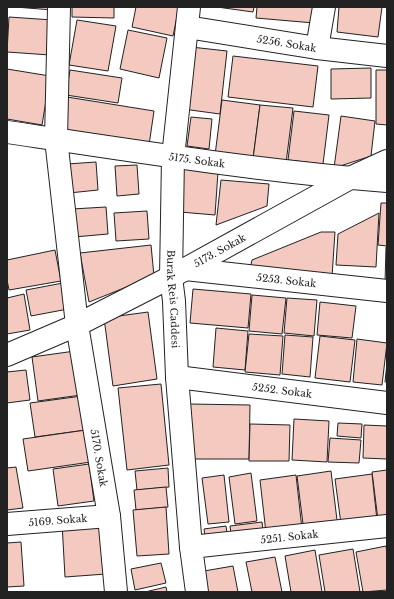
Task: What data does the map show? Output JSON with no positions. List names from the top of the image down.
{
  "streets": {
    "street": [
      "5256. Sokak",
      "5175. Sokak",
      "5173. Sokak",
      "5253. Sokak",
      "Burak Reis Caddesi",
      "5252. Sokak",
      "5170. Sokak",
      "5169. Sokak",
      "5251. Sokak"
    ]
  },
  "crossings": [
    ["5256. Sokak", "Burak Reis Caddesi"],
    ["5175. Sokak", "5173. Sokak"],
    ["5175. Sokak", "Burak Reis Caddesi"],
    ["5175. Sokak", "5170. Sokak"],
    ["5173. Sokak", "5253. Sokak"],
    ["5173. Sokak", "Burak Reis Caddesi"],
    ["5173. Sokak", "5170. Sokak"],
    ["5253. Sokak", "Burak Reis Caddesi"],
    ["Burak Reis Caddesi", "5252. Sokak"],
    ["Burak Reis Caddesi", "5251. Sokak"],
    ["5170. Sokak", "5169. Sokak"]
  ]
}
